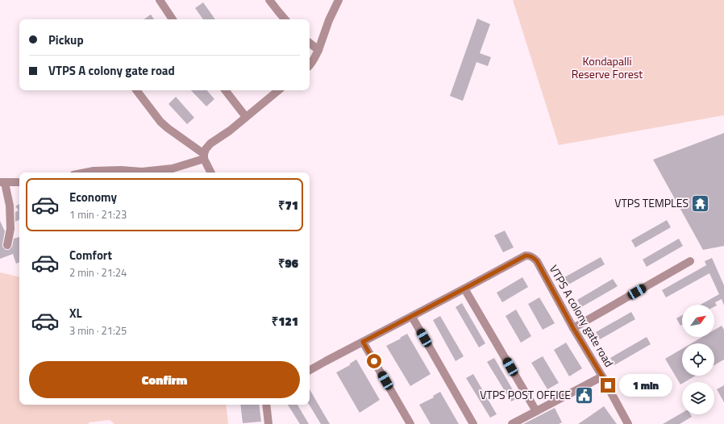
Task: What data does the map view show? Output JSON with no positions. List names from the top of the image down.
{
  "streets": {
    "street": ["VTPS A colony gate road"]
  },
  "parks": ["Kondapalli Reserve Forest"],
  "places": {
    "temple": ["VTPS TEMPLES"],
    "public building": ["VTPS POST OFFICE"]
  },
  "north": "top right",
  "page": {
    "banner": ["Pickup", "VTPS A colony gate road"],
    "list": [
      {
        "name": "Economy",
        "note": "1 min · 21:23",
        "value": "₹71"
      },
      {
        "name": "Comfort",
        "note": "2 min · 21:24",
        "value": "₹96"
      },
      {
        "name": "XL",
        "note": "3 min · 21:25",
        "value": "₹121"
      }
    ],
    "buttons": "Confirm",
    "bubble": "1 min"
  }
}
